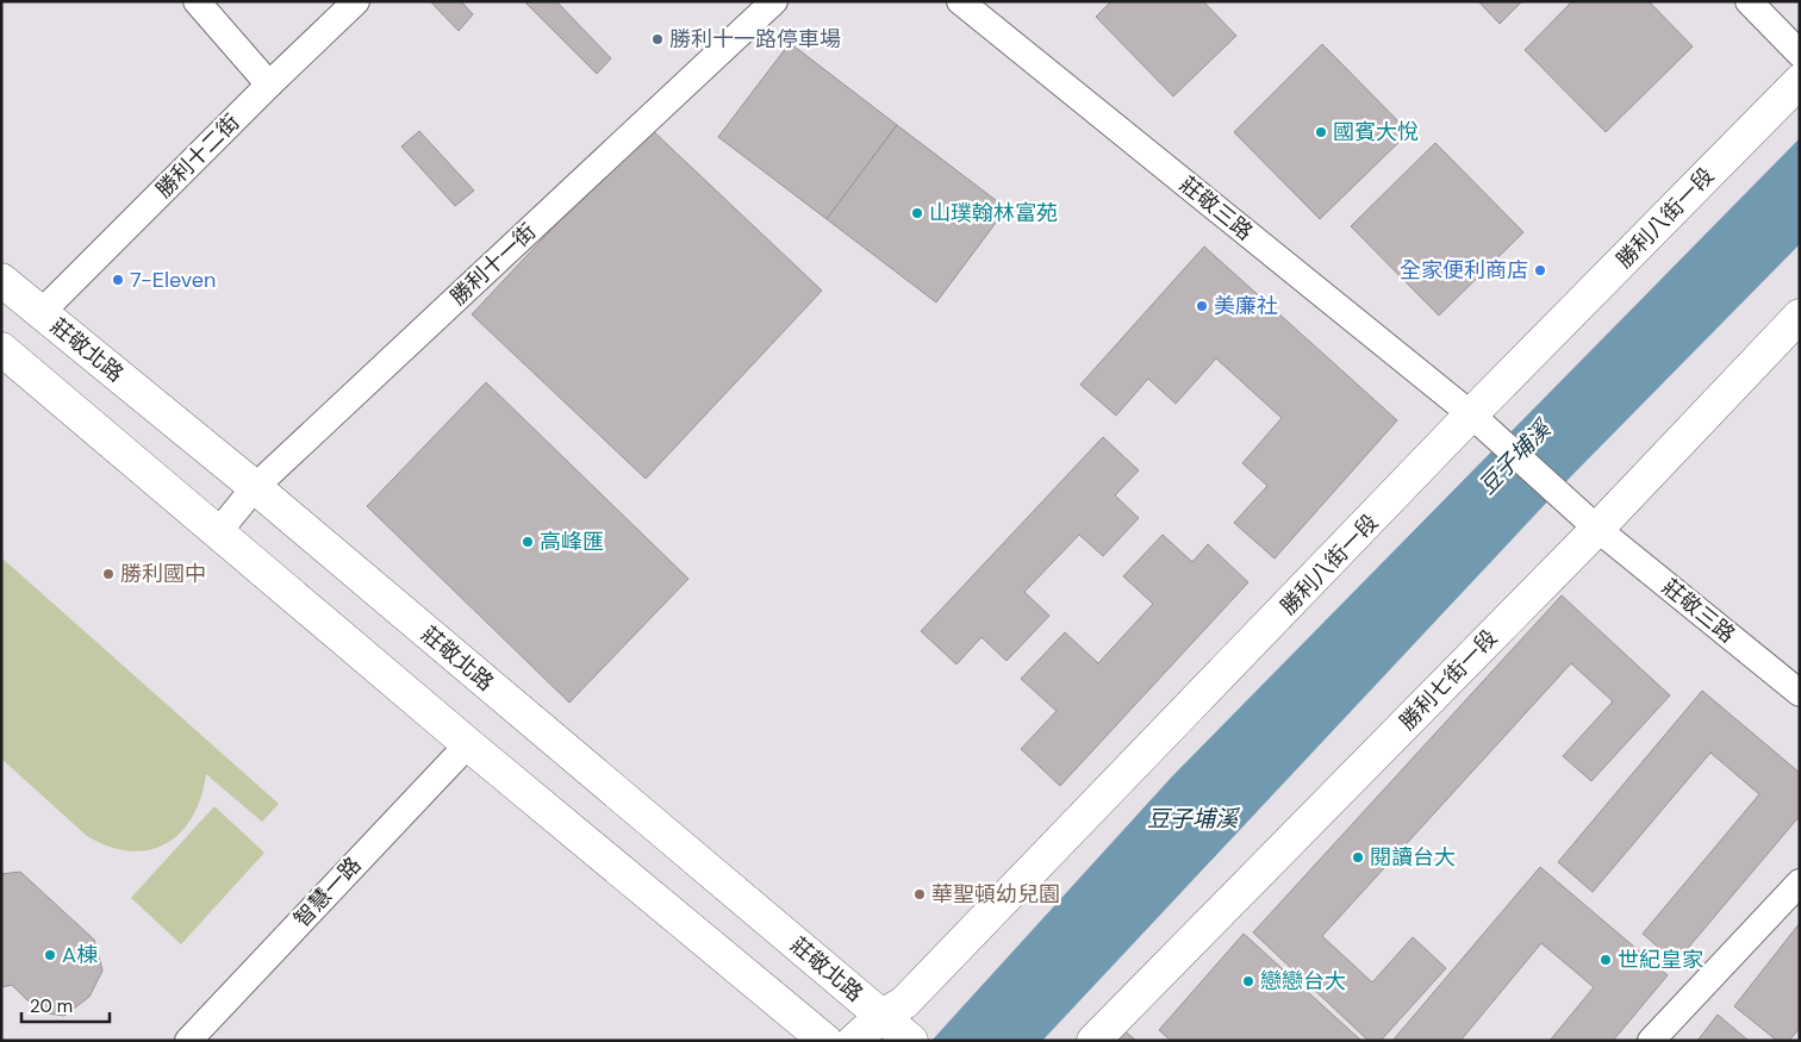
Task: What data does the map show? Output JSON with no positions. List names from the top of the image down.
{
  "streets": {
    "street": [
      "勝利十二街",
      "莊敬三路",
      "勝利八街一段",
      "勝利十一街",
      "莊敬北路",
      "勝利七街一段",
      "智慧一路"
    ]
  },
  "crossings": [
    ["勝利十二街", "莊敬北路"],
    ["莊敬三路", "勝利八街一段"],
    ["莊敬三路", "勝利七街一段"],
    ["勝利八街一段", "莊敬北路"],
    ["勝利十一街", "莊敬北路"]
  ],
  "water": ["豆子埔溪"],
  "places": [
    "勝利十一路停車場",
    "國賓大悅",
    "山璞翰林富苑",
    "全家便利商店",
    "7-Eleven",
    "美廉社",
    "高峰匯",
    "勝利國中",
    "閱讀台大",
    "華聖頓幼兒園",
    "A棟",
    "世紀皇家",
    "戀戀台大"
  ],
  "scale_bar": "20 m"
}
